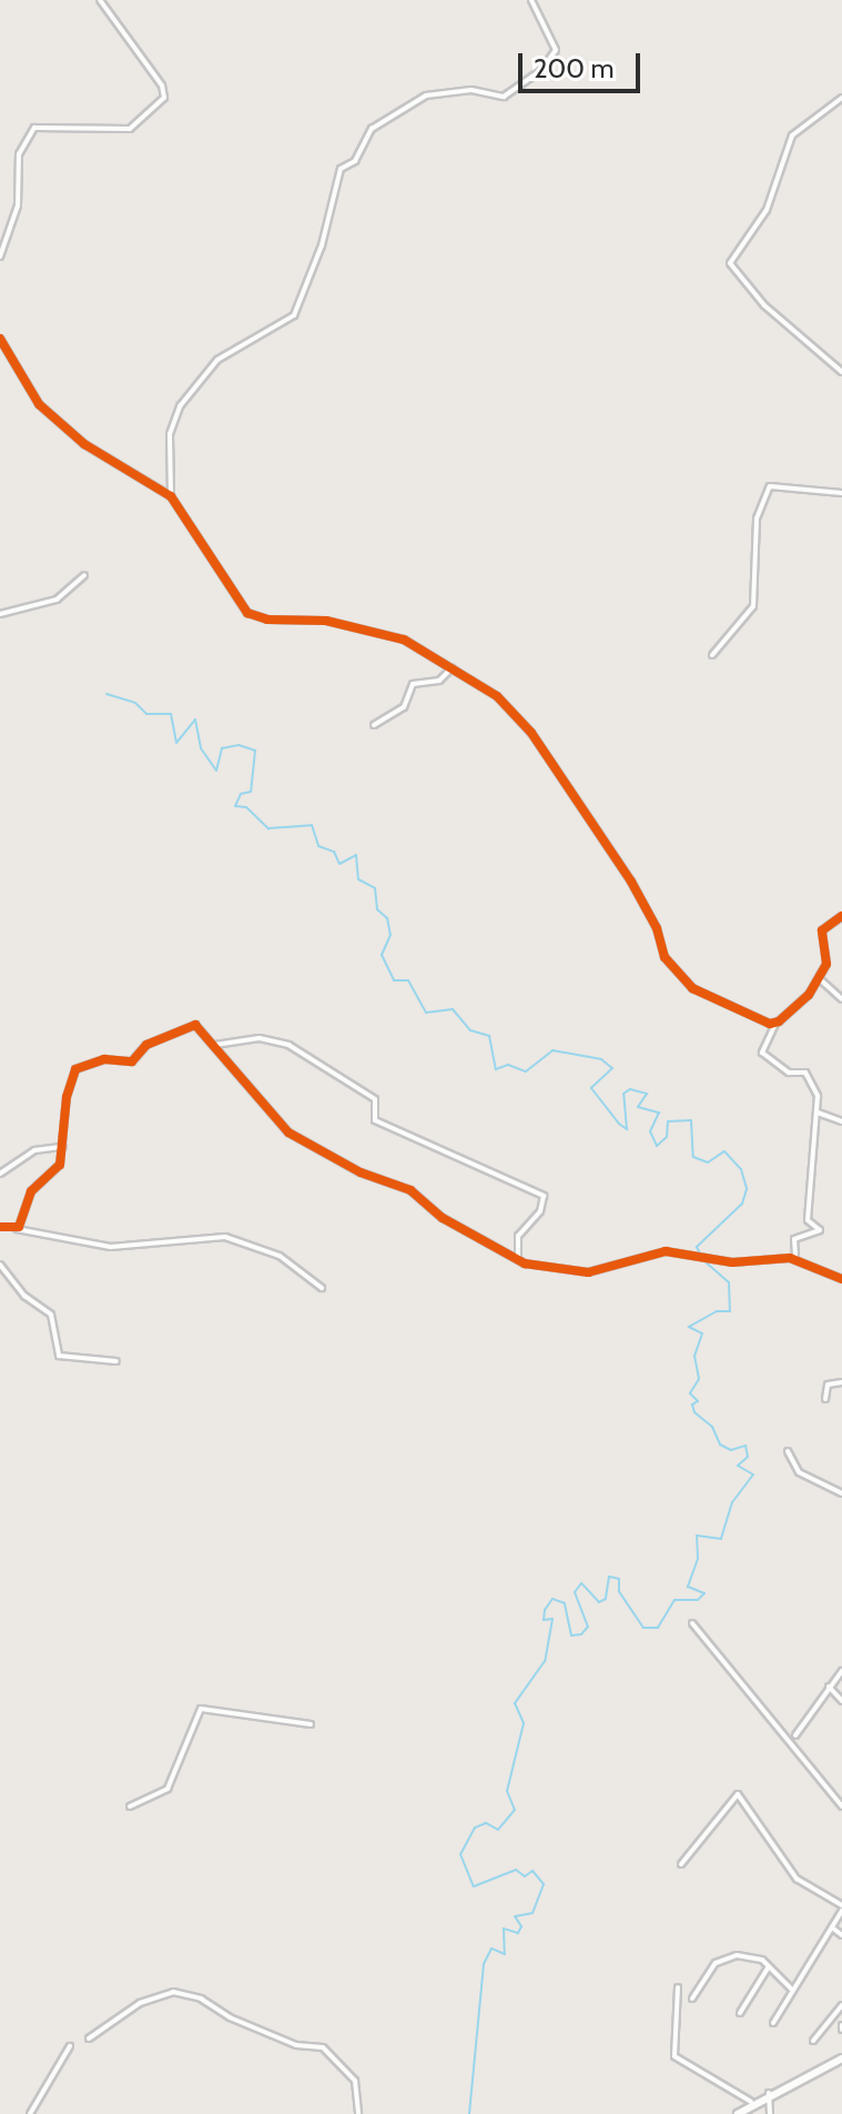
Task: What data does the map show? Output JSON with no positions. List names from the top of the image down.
{
  "scale_bar": "200 m"
}
